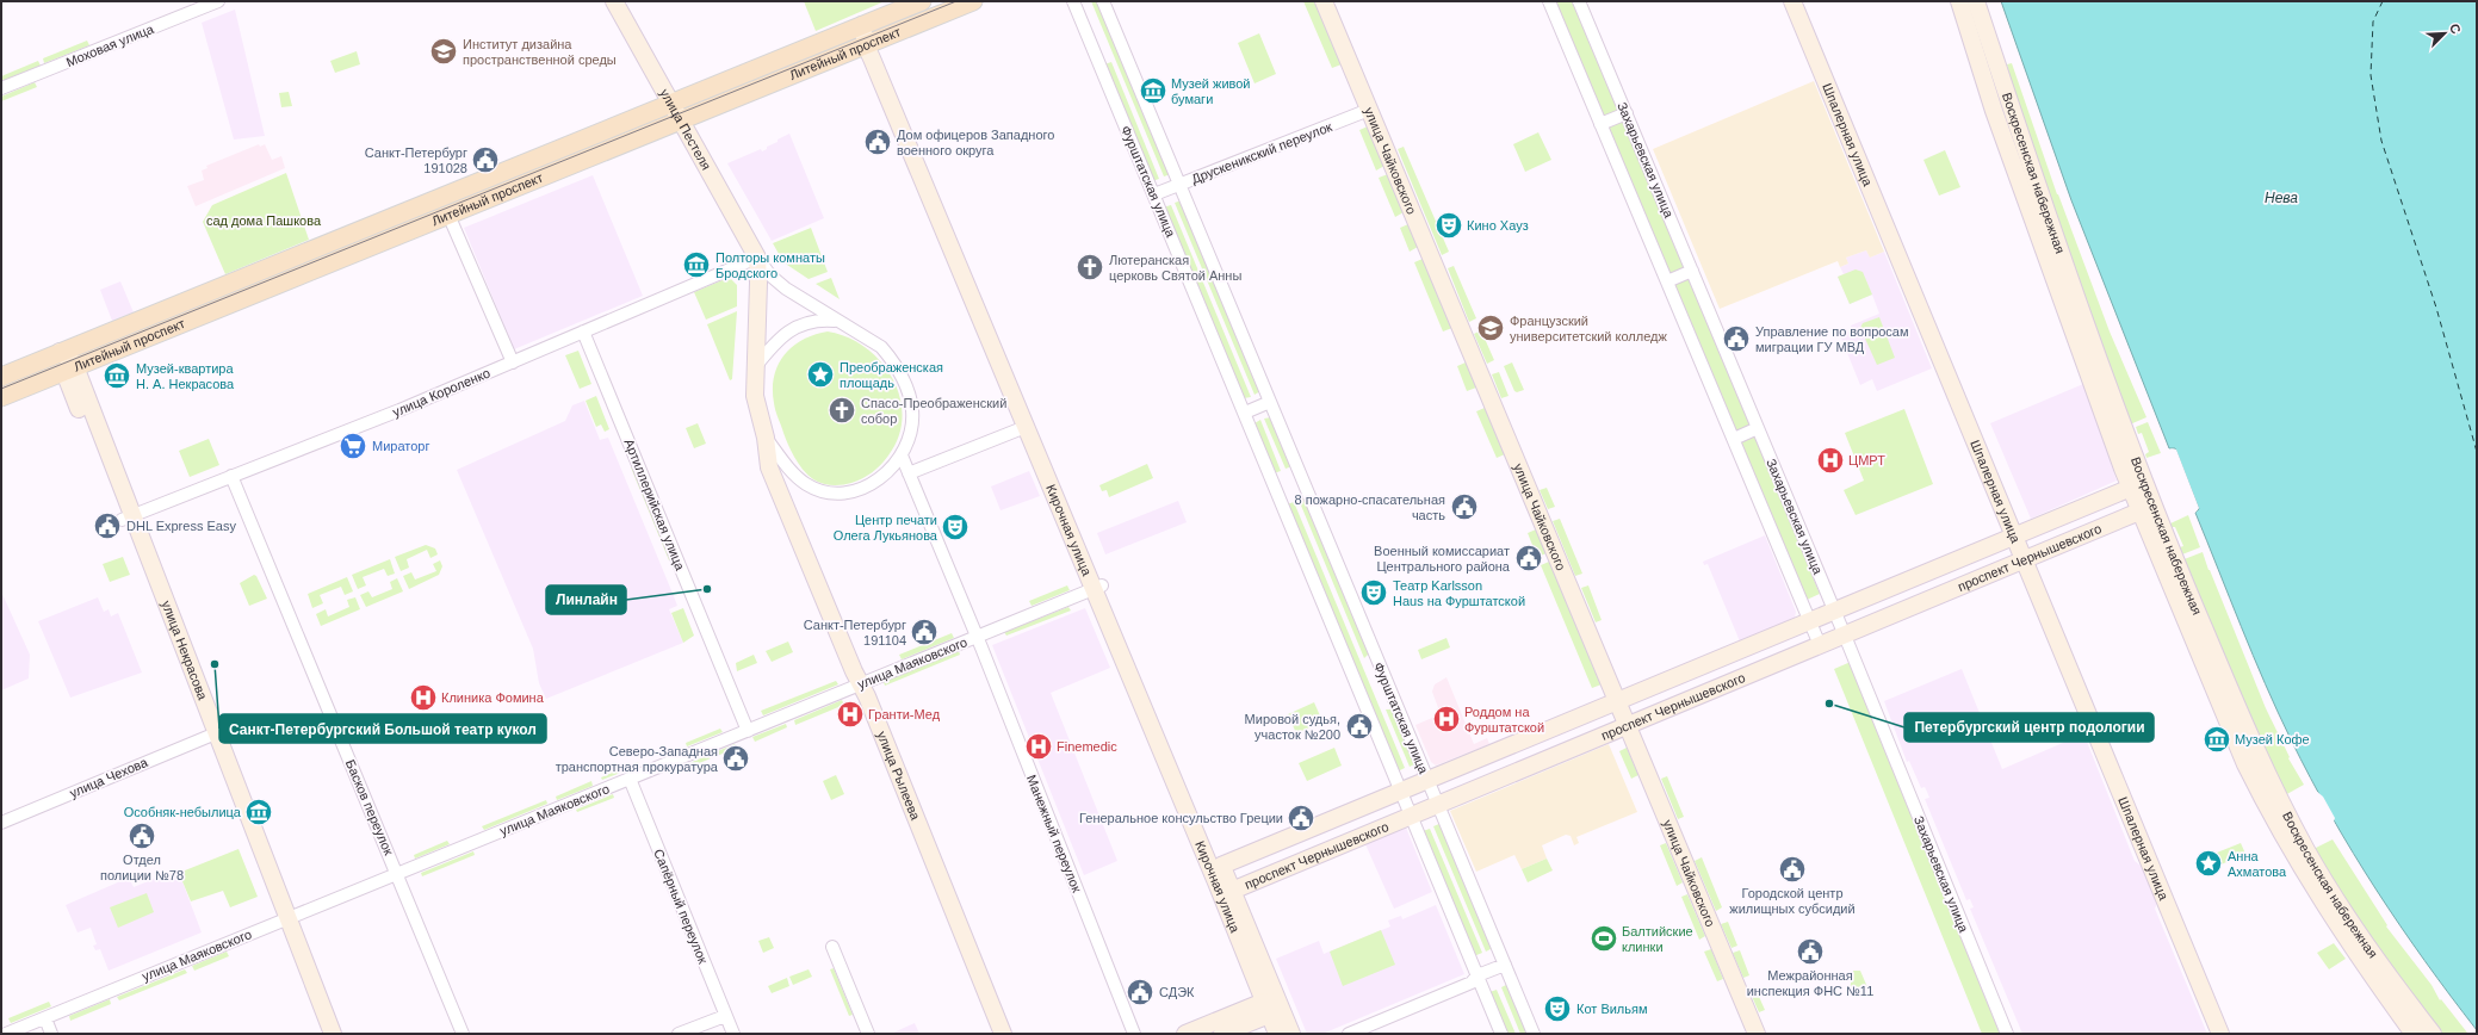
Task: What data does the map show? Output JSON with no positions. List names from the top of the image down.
{
  "streets": {
    "main road": ["Литейный проспект"],
    "street": [
      "Моховая улица",
      "улица Пестеля",
      "Шпалерная улица",
      "Друскеникский переулок",
      "Захарьевская улица",
      "улица Чайковского",
      "Воскресенская набережная",
      "Фурштатская улица",
      "улица Короленко",
      "Артиллерийская улица",
      "Кирочная улица",
      "проспект Чернышевского",
      "улица Некрасова",
      "улица Маяковского",
      "улица Рылеева",
      "улица Чехова",
      "Басков переулок",
      "Манежный переулок",
      "Сапёрный переулок"
    ]
  },
  "crossings": [
    ["Литейный проспект", "улица Пестеля"],
    ["Литейный проспект", "Кирочная улица"],
    ["Литейный проспект", "улица Некрасова"],
    ["улица Пестеля", "улица Короленко"],
    ["Шпалерная улица", "проспект Чернышевского"],
    ["Друскеникский переулок", "улица Чайковского"],
    ["Друскеникский переулок", "Фурштатская улица"],
    ["Захарьевская улица", "проспект Чернышевского"],
    ["улица Чайковского", "проспект Чернышевского"],
    ["Воскресенская набережная", "проспект Чернышевского"],
    ["Фурштатская улица", "проспект Чернышевского"],
    ["улица Короленко", "Артиллерийская улица"],
    ["улица Короленко", "улица Некрасова"],
    ["улица Короленко", "Басков переулок"],
    ["Артиллерийская улица", "улица Маяковского"],
    ["Кирочная улица", "проспект Чернышевского"],
    ["Кирочная улица", "улица Маяковского"],
    ["улица Некрасова", "улица Маяковского"],
    ["улица Некрасова", "улица Чехова"],
    ["улица Маяковского", "улица Рылеева"],
    ["улица Маяковского", "Басков переулок"],
    ["улица Маяковского", "Манежный переулок"],
    ["улица Маяковского", "Сапёрный переулок"]
  ],
  "water": ["Нева"],
  "parks": ["сад дома Пашкова"],
  "places": {
    "school or university": ["Институт дизайна пространственной среды", "Французский университетский колледж"],
    "museum": [
      "Музей живой бумаги",
      "Полторы комнаты Бродского",
      "Музей-квартира Н. А. Некрасова",
      "Музей Кофе",
      "Особняк-небылица"
    ],
    "public building": [
      "Дом офицеров Западного военного округа",
      "Санкт-Петербург 191028",
      "Управление по вопросам миграции ГУ МВД",
      "8 пожарно-спасательная часть",
      "DHL Express Easy",
      "Военный комиссариат Центрального района",
      "Санкт-Петербург 191104",
      "Мировой судья, участок №200",
      "Северо-Западная транспортная прокуратура",
      "Генеральное консульство Греции",
      "Отдел полиции №78",
      "Городской центр жилищных субсидий",
      "Межрайонная инспекция ФНС №11",
      "СДЭК"
    ],
    "theatre": [
      "Кино Хауз",
      "Центр печати Олега Лукьянова",
      "Театр Karlsson Haus на Фурштатской",
      "Кот Вильям"
    ],
    "church": ["Лютеранская церковь Святой Анны", "Спасо-Преображенский собор"],
    "place": ["Преображенская площадь", "Анна Ахматова"],
    "supermarket": ["Мираторг"],
    "hospital": [
      "ЦМРТ",
      "Клиника Фомина",
      "Гранти-Мед",
      "Роддом на Фурштатской",
      "Finemedic"
    ],
    "other": ["Линлайн", "Санкт-Петербургский Большой театр кукол", "Петербургский центр подологии"],
    "sports": ["Балтийские клинки"]
  },
  "north": "top right"
}
